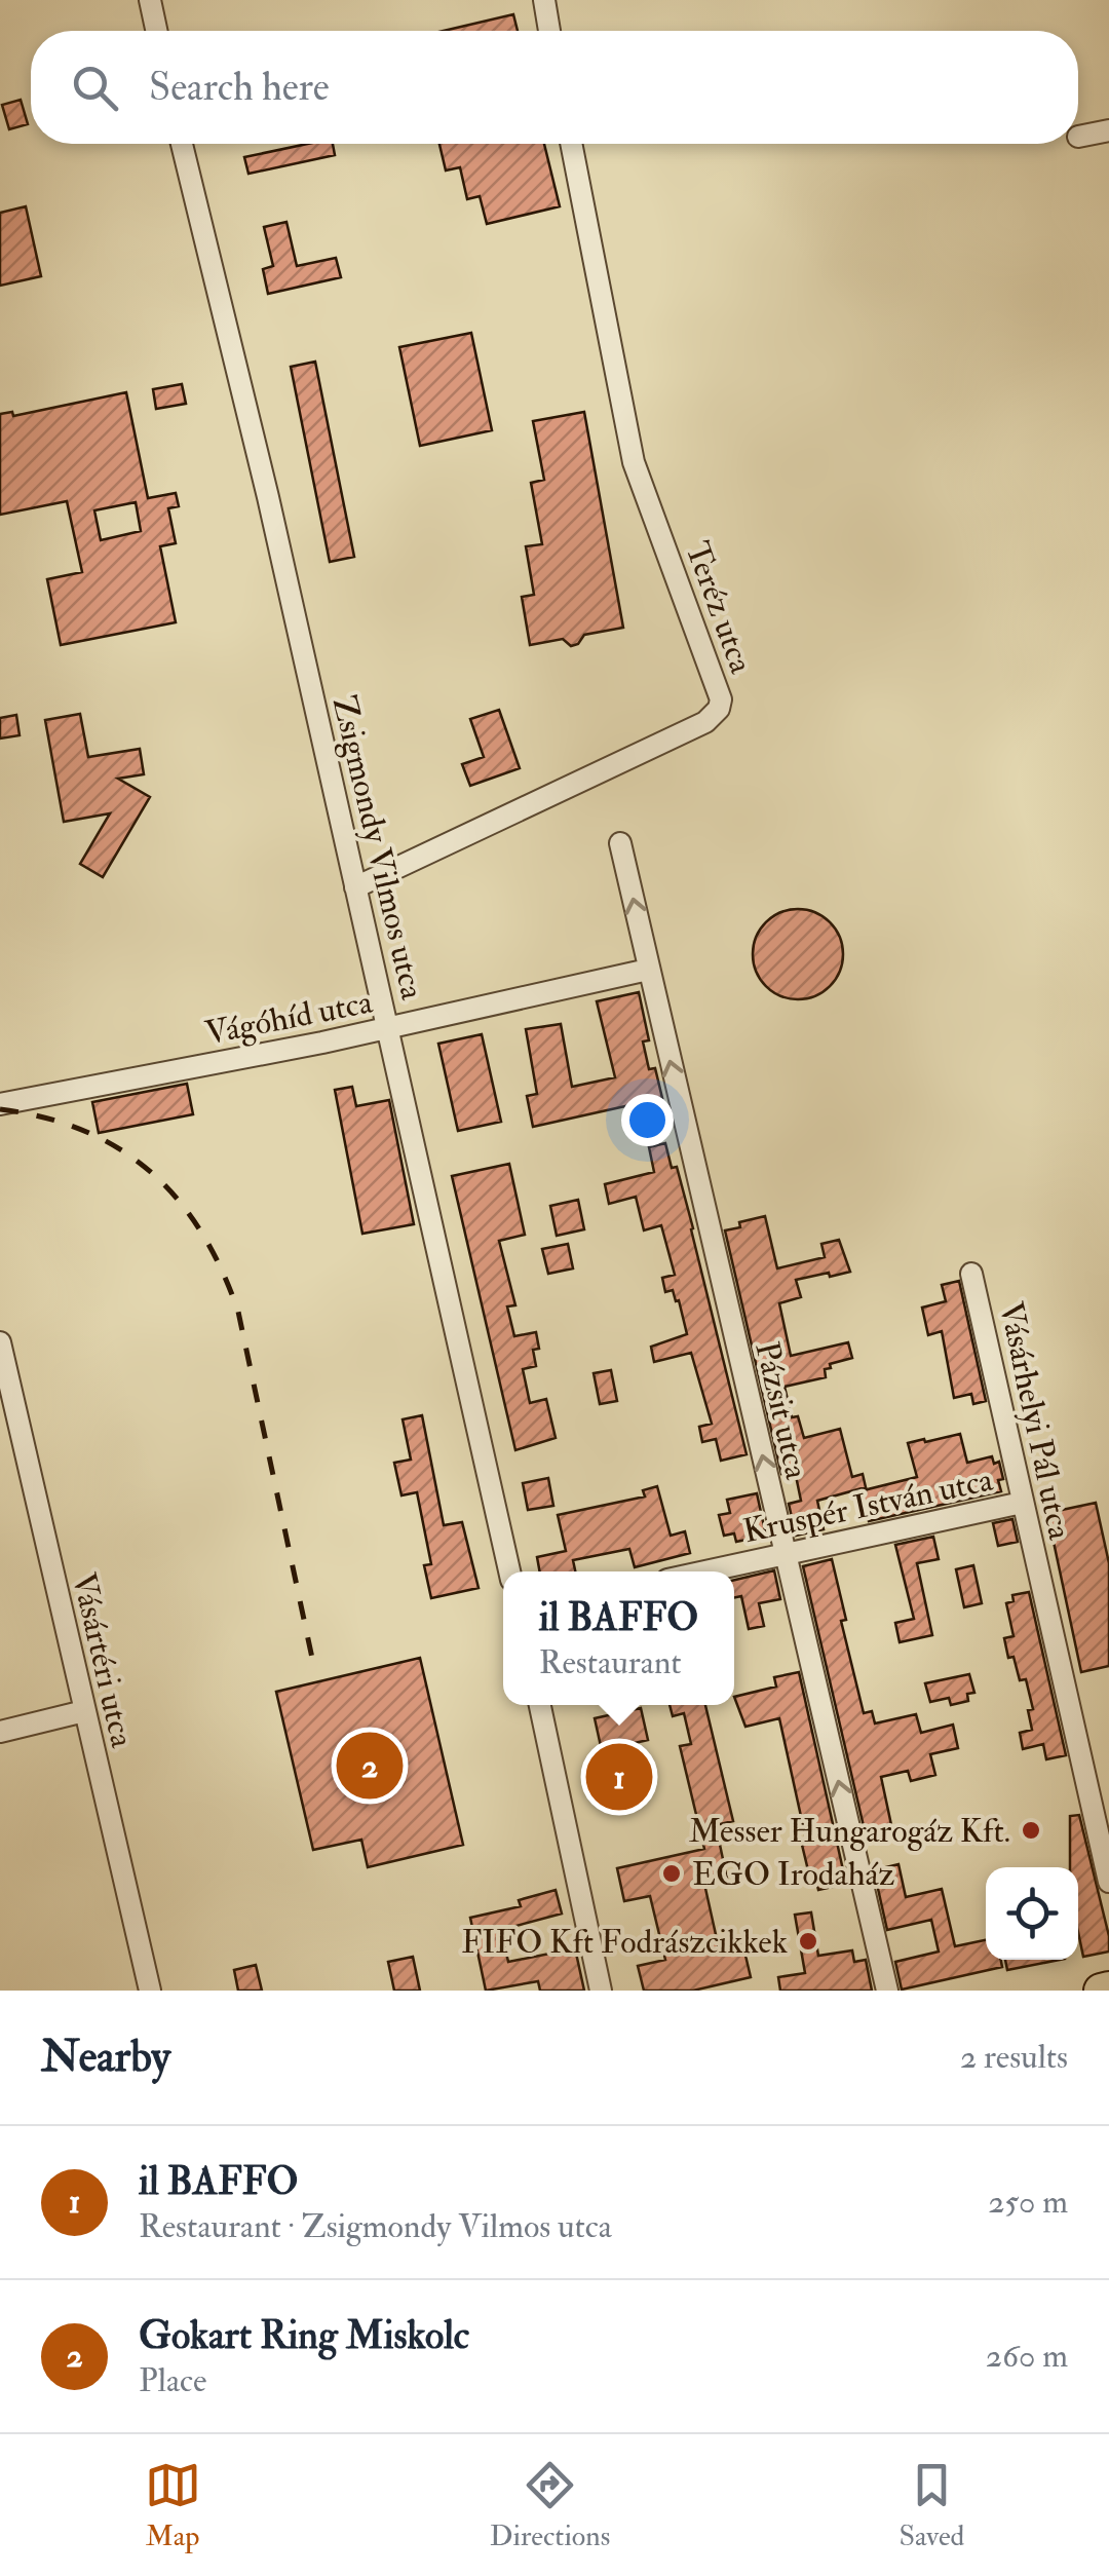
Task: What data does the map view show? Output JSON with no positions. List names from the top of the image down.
{
  "streets": {
    "street": [
      "Teréz utca",
      "Zsigmondy Vilmos utca",
      "Vágóhíd utca",
      "Pázsit utca",
      "Vásárhelyi Pál utca",
      "Kruspér István utca",
      "Vásártéri utca"
    ]
  },
  "crossings": [
    ["Teréz utca", "Zsigmondy Vilmos utca"],
    ["Zsigmondy Vilmos utca", "Vágóhíd utca"],
    ["Vágóhíd utca", "Pázsit utca"],
    ["Pázsit utca", "Kruspér István utca"],
    ["Vásárhelyi Pál utca", "Kruspér István utca"]
  ],
  "one_way": ["Pázsit utca"],
  "places": ["Messer Hungarogáz Kft.", "EGO Irodaház", "FIFO Kft Fodrászcikkek"],
  "page": {
    "search": "Search here",
    "popup": ["il BAFFO", "Restaurant"],
    "pins": ["2", "1"],
    "heading": ["Nearby", "2 results"],
    "list": [
      {
        "mark": "1",
        "name": "il BAFFO",
        "note": "Restaurant · Zsigmondy Vilmos utca",
        "value": "250 m"
      },
      {
        "mark": "2",
        "name": "Gokart Ring Miskolc",
        "note": "Place",
        "value": "260 m"
      }
    ],
    "nav": ["Map", "Directions", "Saved"]
  }
}
